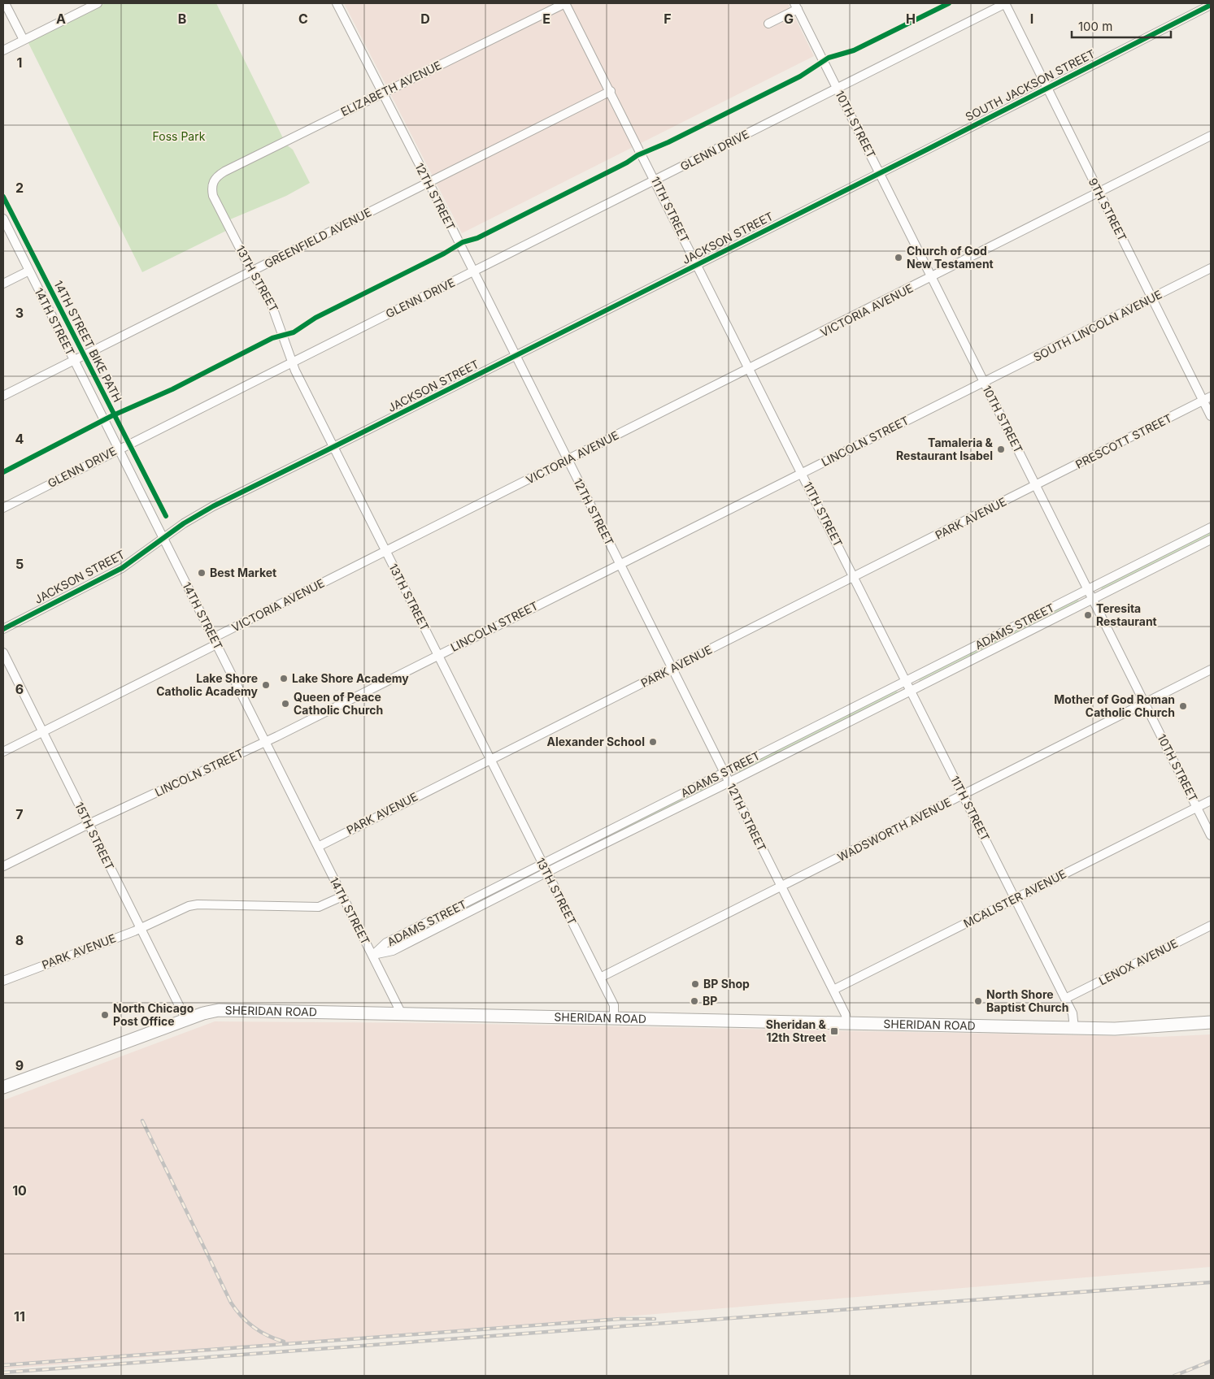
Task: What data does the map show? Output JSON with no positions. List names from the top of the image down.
{
  "streets": {
    "highway": ["SHERIDAN ROAD"],
    "street": [
      "SOUTH JACKSON STREET",
      "ELIZABETH AVENUE",
      "10TH STREET",
      "GLENN DRIVE",
      "12TH STREET",
      "11TH STREET",
      "9TH STREET",
      "GREENFIELD AVENUE",
      "JACKSON STREET",
      "13TH STREET",
      "VICTORIA AVENUE",
      "14TH STREET",
      "SOUTH LINCOLN AVENUE",
      "LINCOLN STREET",
      "PRESCOTT STREET",
      "PARK AVENUE",
      "ADAMS STREET",
      "WADSWORTH AVENUE",
      "15TH STREET",
      "MCALISTER AVENUE",
      "LENOX AVENUE"
    ],
    "cycle path": ["14TH STREET BIKE PATH"]
  },
  "crossings": [
    ["SOUTH JACKSON STREET", "10TH STREET"],
    ["SOUTH JACKSON STREET", "9TH STREET"],
    ["SOUTH JACKSON STREET", "JACKSON STREET"],
    ["ELIZABETH AVENUE", "12TH STREET"],
    ["ELIZABETH AVENUE", "11TH STREET"],
    ["ELIZABETH AVENUE", "13TH STREET"],
    ["10TH STREET", "GLENN DRIVE"],
    ["10TH STREET", "JACKSON STREET"],
    ["10TH STREET", "VICTORIA AVENUE"],
    ["10TH STREET", "SOUTH LINCOLN AVENUE"],
    ["10TH STREET", "LINCOLN STREET"],
    ["10TH STREET", "PRESCOTT STREET"],
    ["10TH STREET", "PARK AVENUE"],
    ["10TH STREET", "ADAMS STREET"],
    ["10TH STREET", "WADSWORTH AVENUE"],
    ["10TH STREET", "MCALISTER AVENUE"],
    ["GLENN DRIVE", "12TH STREET"],
    ["GLENN DRIVE", "11TH STREET"],
    ["GLENN DRIVE", "9TH STREET"],
    ["GLENN DRIVE", "13TH STREET"],
    ["GLENN DRIVE", "14TH STREET"],
    ["12TH STREET", "GREENFIELD AVENUE"],
    ["12TH STREET", "JACKSON STREET"],
    ["12TH STREET", "VICTORIA AVENUE"],
    ["12TH STREET", "LINCOLN STREET"],
    ["12TH STREET", "PARK AVENUE"],
    ["12TH STREET", "ADAMS STREET"],
    ["12TH STREET", "WADSWORTH AVENUE"],
    ["12TH STREET", "MCALISTER AVENUE"],
    ["12TH STREET", "SHERIDAN ROAD"],
    ["11TH STREET", "GREENFIELD AVENUE"],
    ["11TH STREET", "JACKSON STREET"],
    ["11TH STREET", "VICTORIA AVENUE"],
    ["11TH STREET", "LINCOLN STREET"],
    ["11TH STREET", "PARK AVENUE"],
    ["11TH STREET", "ADAMS STREET"],
    ["11TH STREET", "WADSWORTH AVENUE"],
    ["11TH STREET", "MCALISTER AVENUE"],
    ["11TH STREET", "LENOX AVENUE"],
    ["11TH STREET", "SHERIDAN ROAD"],
    ["9TH STREET", "VICTORIA AVENUE"],
    ["9TH STREET", "SOUTH LINCOLN AVENUE"],
    ["9TH STREET", "PRESCOTT STREET"],
    ["GREENFIELD AVENUE", "13TH STREET"],
    ["GREENFIELD AVENUE", "14TH STREET"],
    ["JACKSON STREET", "13TH STREET"],
    ["JACKSON STREET", "14TH STREET"],
    ["13TH STREET", "VICTORIA AVENUE"],
    ["13TH STREET", "LINCOLN STREET"],
    ["13TH STREET", "PARK AVENUE"],
    ["13TH STREET", "ADAMS STREET"],
    ["13TH STREET", "WADSWORTH AVENUE"],
    ["13TH STREET", "SHERIDAN ROAD"],
    ["VICTORIA AVENUE", "14TH STREET"],
    ["VICTORIA AVENUE", "15TH STREET"],
    ["14TH STREET", "LINCOLN STREET"],
    ["14TH STREET", "PARK AVENUE"],
    ["14TH STREET", "ADAMS STREET"],
    ["14TH STREET", "SHERIDAN ROAD"],
    ["SOUTH LINCOLN AVENUE", "LINCOLN STREET"],
    ["LINCOLN STREET", "15TH STREET"],
    ["PRESCOTT STREET", "PARK AVENUE"],
    ["PARK AVENUE", "15TH STREET"],
    ["15TH STREET", "SHERIDAN ROAD"]
  ],
  "parks": ["Foss Park"],
  "places": {
    "other": [
      "Church of God New Testament",
      "Tamaleria & Restaurant Isabel",
      "Best Market",
      "Teresita Restaurant",
      "Lake Shore Academy",
      "Lake Shore Catholic Academy",
      "Queen of Peace Catholic Church",
      "Mother of God Roman Catholic Church",
      "Alexander School",
      "BP Shop",
      "BP",
      "North Shore Baptist Church",
      "North Chicago Post Office"
    ],
    "transit": ["Sheridan & 12th Street"]
  },
  "scale_bar": "100 m",
  "grid": {
    "columns": [
      "A",
      "B",
      "C",
      "D",
      "E",
      "F",
      "G",
      "H",
      "I"
    ],
    "rows": [
      "1",
      "2",
      "3",
      "4",
      "5",
      "6",
      "7",
      "8",
      "9",
      "10",
      "11"
    ]
  }
}
